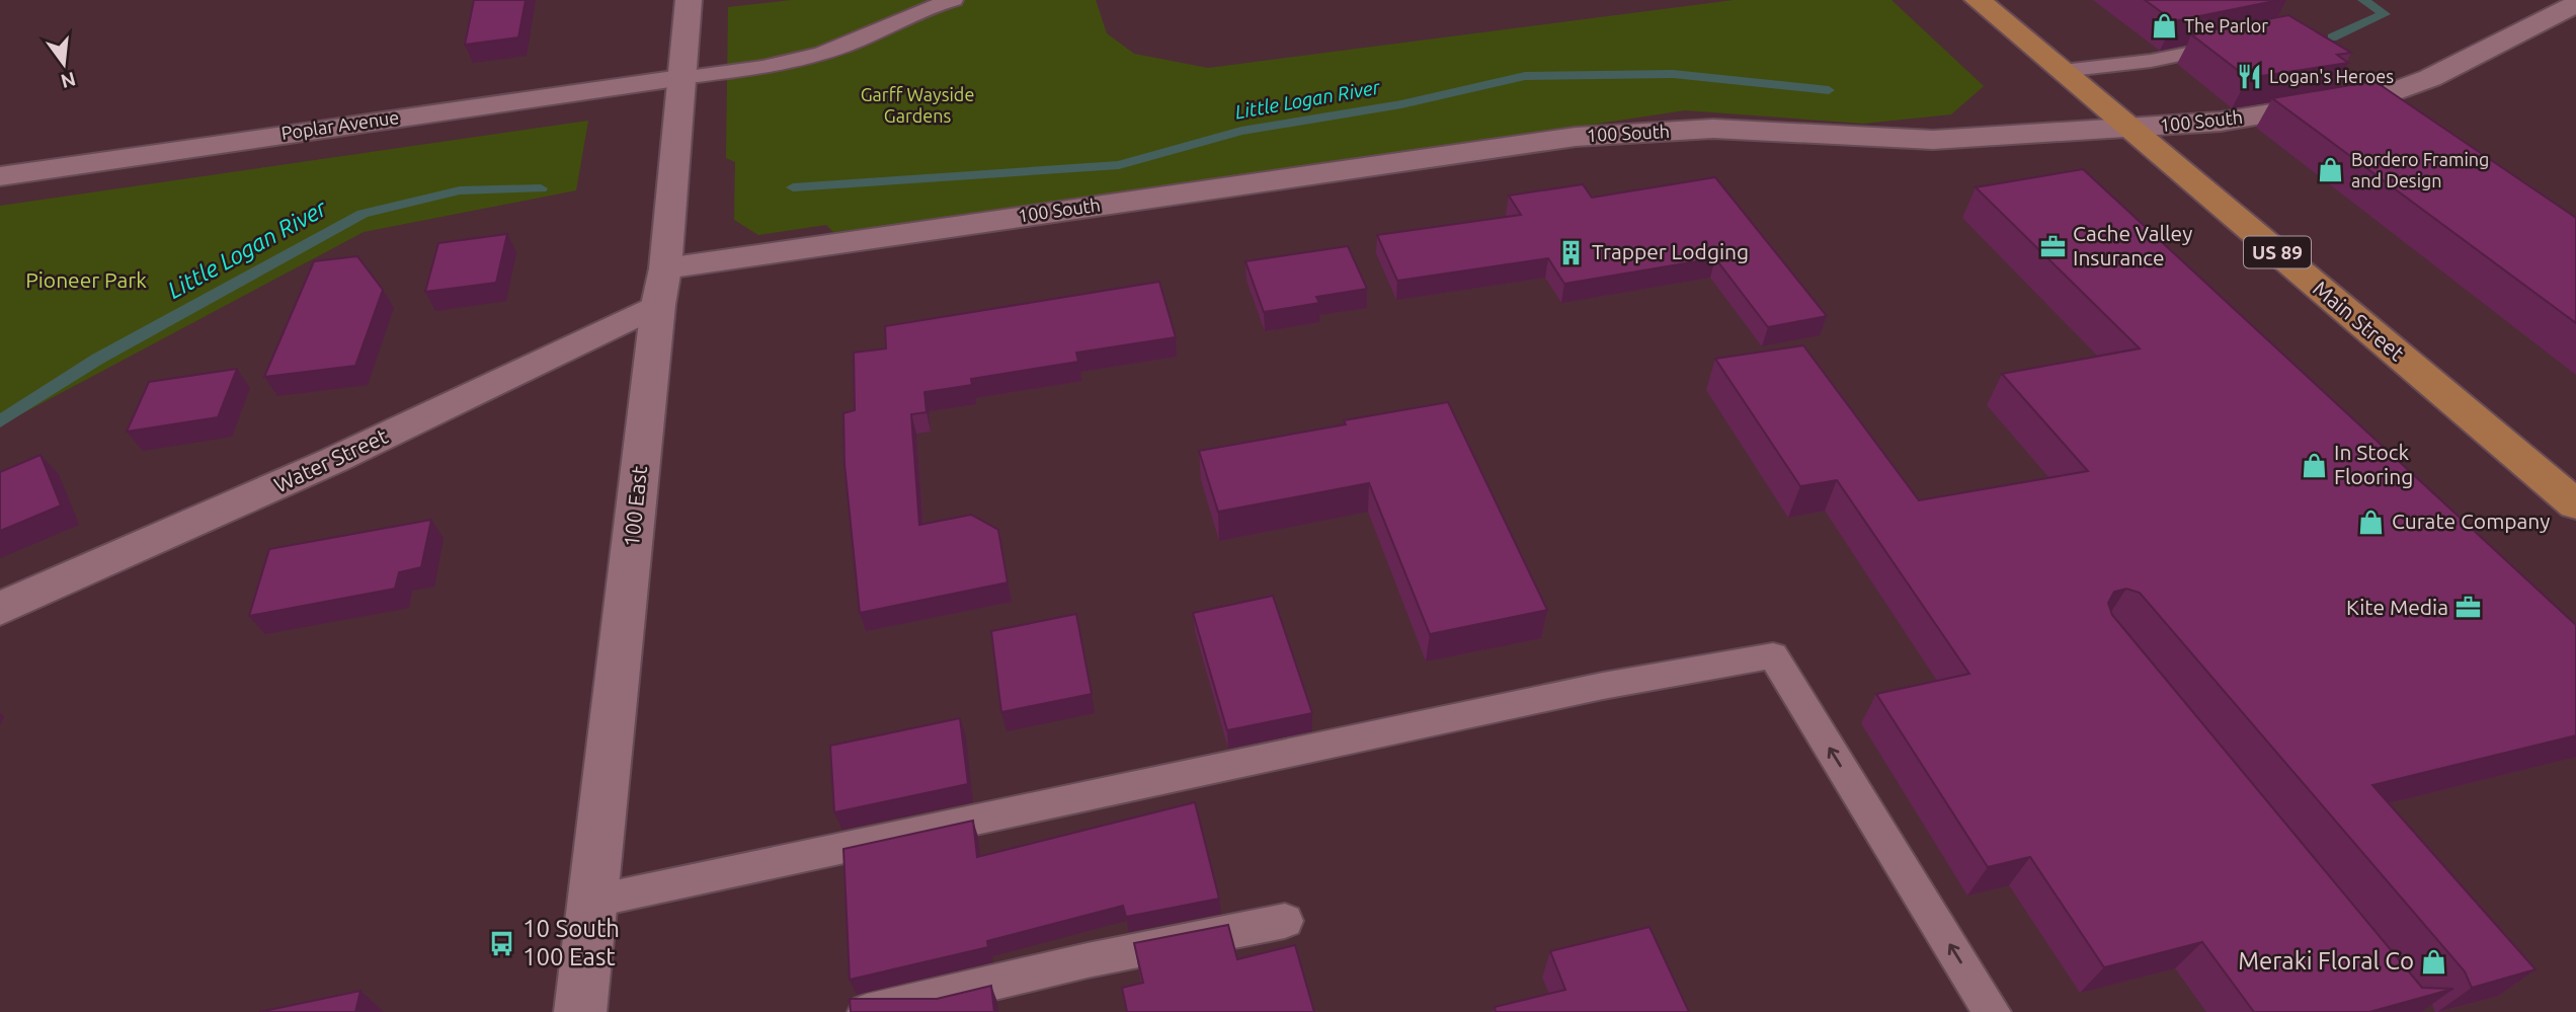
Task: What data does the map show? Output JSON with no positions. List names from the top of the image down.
{
  "streets": {
    "highway": ["US 89", "Main Street"],
    "street": [
      "100 South",
      "Poplar Avenue",
      "Water Street",
      "100 East"
    ]
  },
  "crossings": [
    ["100 South", "Main Street"],
    ["100 South", "Water Street"],
    ["100 South", "100 East"],
    ["Poplar Avenue", "100 East"],
    ["Water Street", "100 East"]
  ],
  "water": ["Little Logan River"],
  "parks": ["Garff Wayside Gardens", "Pioneer Park"],
  "places": {
    "shop": [
      "The Parlor",
      "Bordero Framing and Design",
      "In Stock Flooring",
      "Curate Company",
      "Meraki Floral Co"
    ],
    "restaurant": ["Logan's Heroes"],
    "office": ["Cache Valley Insurance", "Kite Media"],
    "building": ["Trapper Lodging"],
    "bus stop": ["10 South 100 East"]
  },
  "north": "bottom"
}
